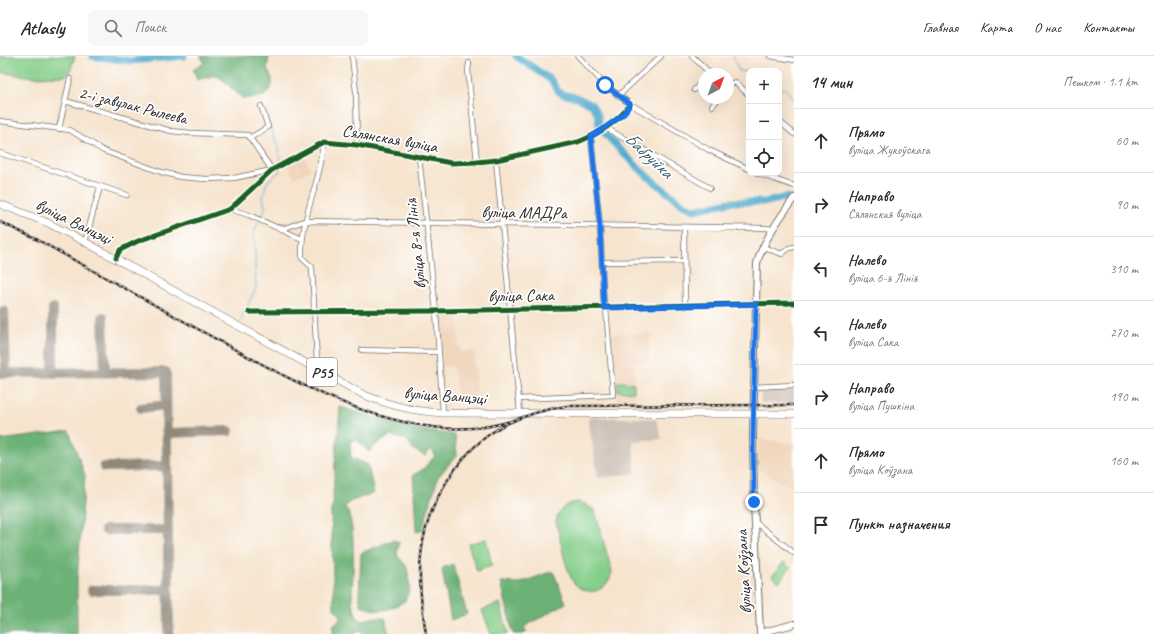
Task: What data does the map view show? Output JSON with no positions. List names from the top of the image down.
{
  "streets": {
    "main road": ["вуліца Ванцэці", "Р55"],
    "street": [
      "2-і завулак Рылеева",
      "Сялянская вуліца",
      "вуліца МАДРа",
      "вуліца 8-я Лінія",
      "вуліца Сака",
      "вуліца Коўзана"
    ]
  },
  "crossings": [
    ["Сялянская вуліца", "вуліца Ванцэці"],
    ["Сялянская вуліца", "вуліца 8-я Лінія"],
    ["вуліца МАДРа", "вуліца 8-я Лінія"],
    ["вуліца МАДРа", "вуліца Коўзана"],
    ["вуліца Ванцэці", "вуліца 8-я Лінія"],
    ["вуліца Ванцэці", "вуліца Коўзана"],
    ["вуліца 8-я Лінія", "вуліца Сака"],
    ["вуліца Сака", "вуліца Коўзана"]
  ],
  "water": ["Бабруйка"],
  "north": "top right",
  "page": {
    "header": "Atlasly",
    "search": "Поиск",
    "nav": [
      "Главная",
      "Карта",
      "О нас",
      "Контакты"
    ],
    "heading": ["14 мин", "Пешком · 1.1 km"],
    "map_buttons": ["+", "−"],
    "list": [
      ["Прямо", "вуліца Жукоўскага", "60 m"],
      ["Направо", "Сялянская вуліца", "90 m"],
      ["Налево", "вуліца 6-я Лінія", "310 m"],
      ["Налево", "вуліца Сака", "270 m"],
      ["Направо", "вуліца Пушкіна", "190 m"],
      ["Прямо", "вуліца Коўзана", "160 m"],
      "Пункт назначения"
    ]
  }
}
